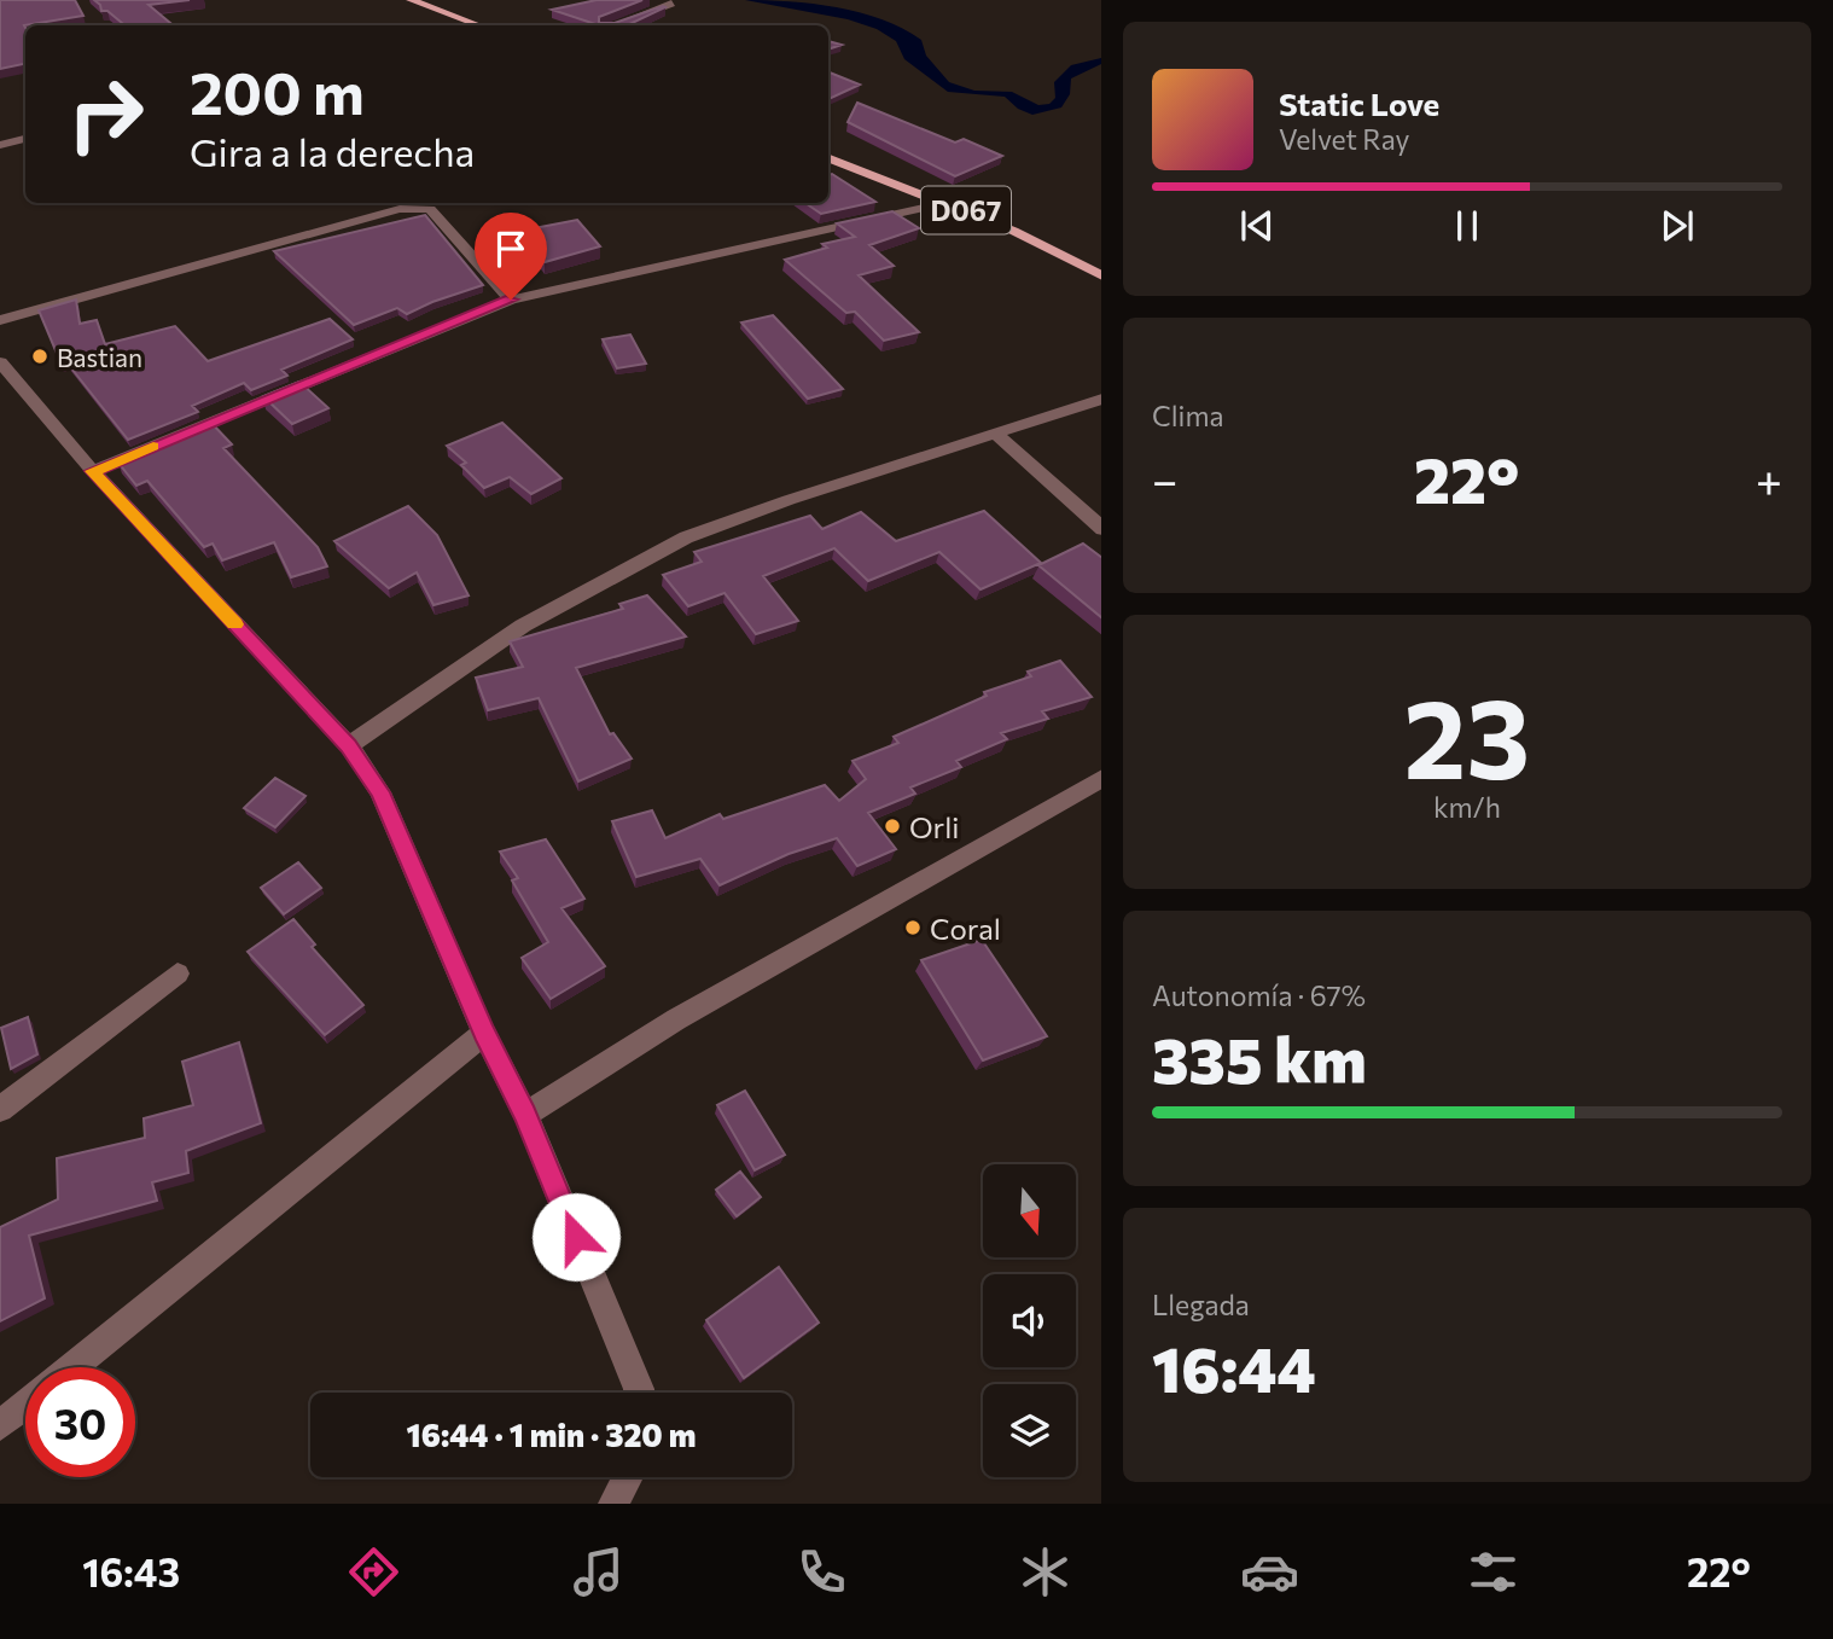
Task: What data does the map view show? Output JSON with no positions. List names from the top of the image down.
{
  "streets": {
    "main road": ["D067"]
  },
  "places": ["Bastian", "Orli", "Coral"],
  "north": "bottom",
  "page": {
    "turn": ["200 m", "Gira a la derecha"],
    "song": ["Static Love", "Velvet Ray"],
    "tile": [
      "Clima",
      ["23", "km/h"],
      ["Autonomía · 67%", "335 km"],
      ["Llegada", "16:44"]
    ],
    "heat": ["−", "22°", "+"],
    "limit": "30",
    "trip": "16:44 · 1 min · 320 m",
    "tabs": ["16:43", "22°"]
  }
}
